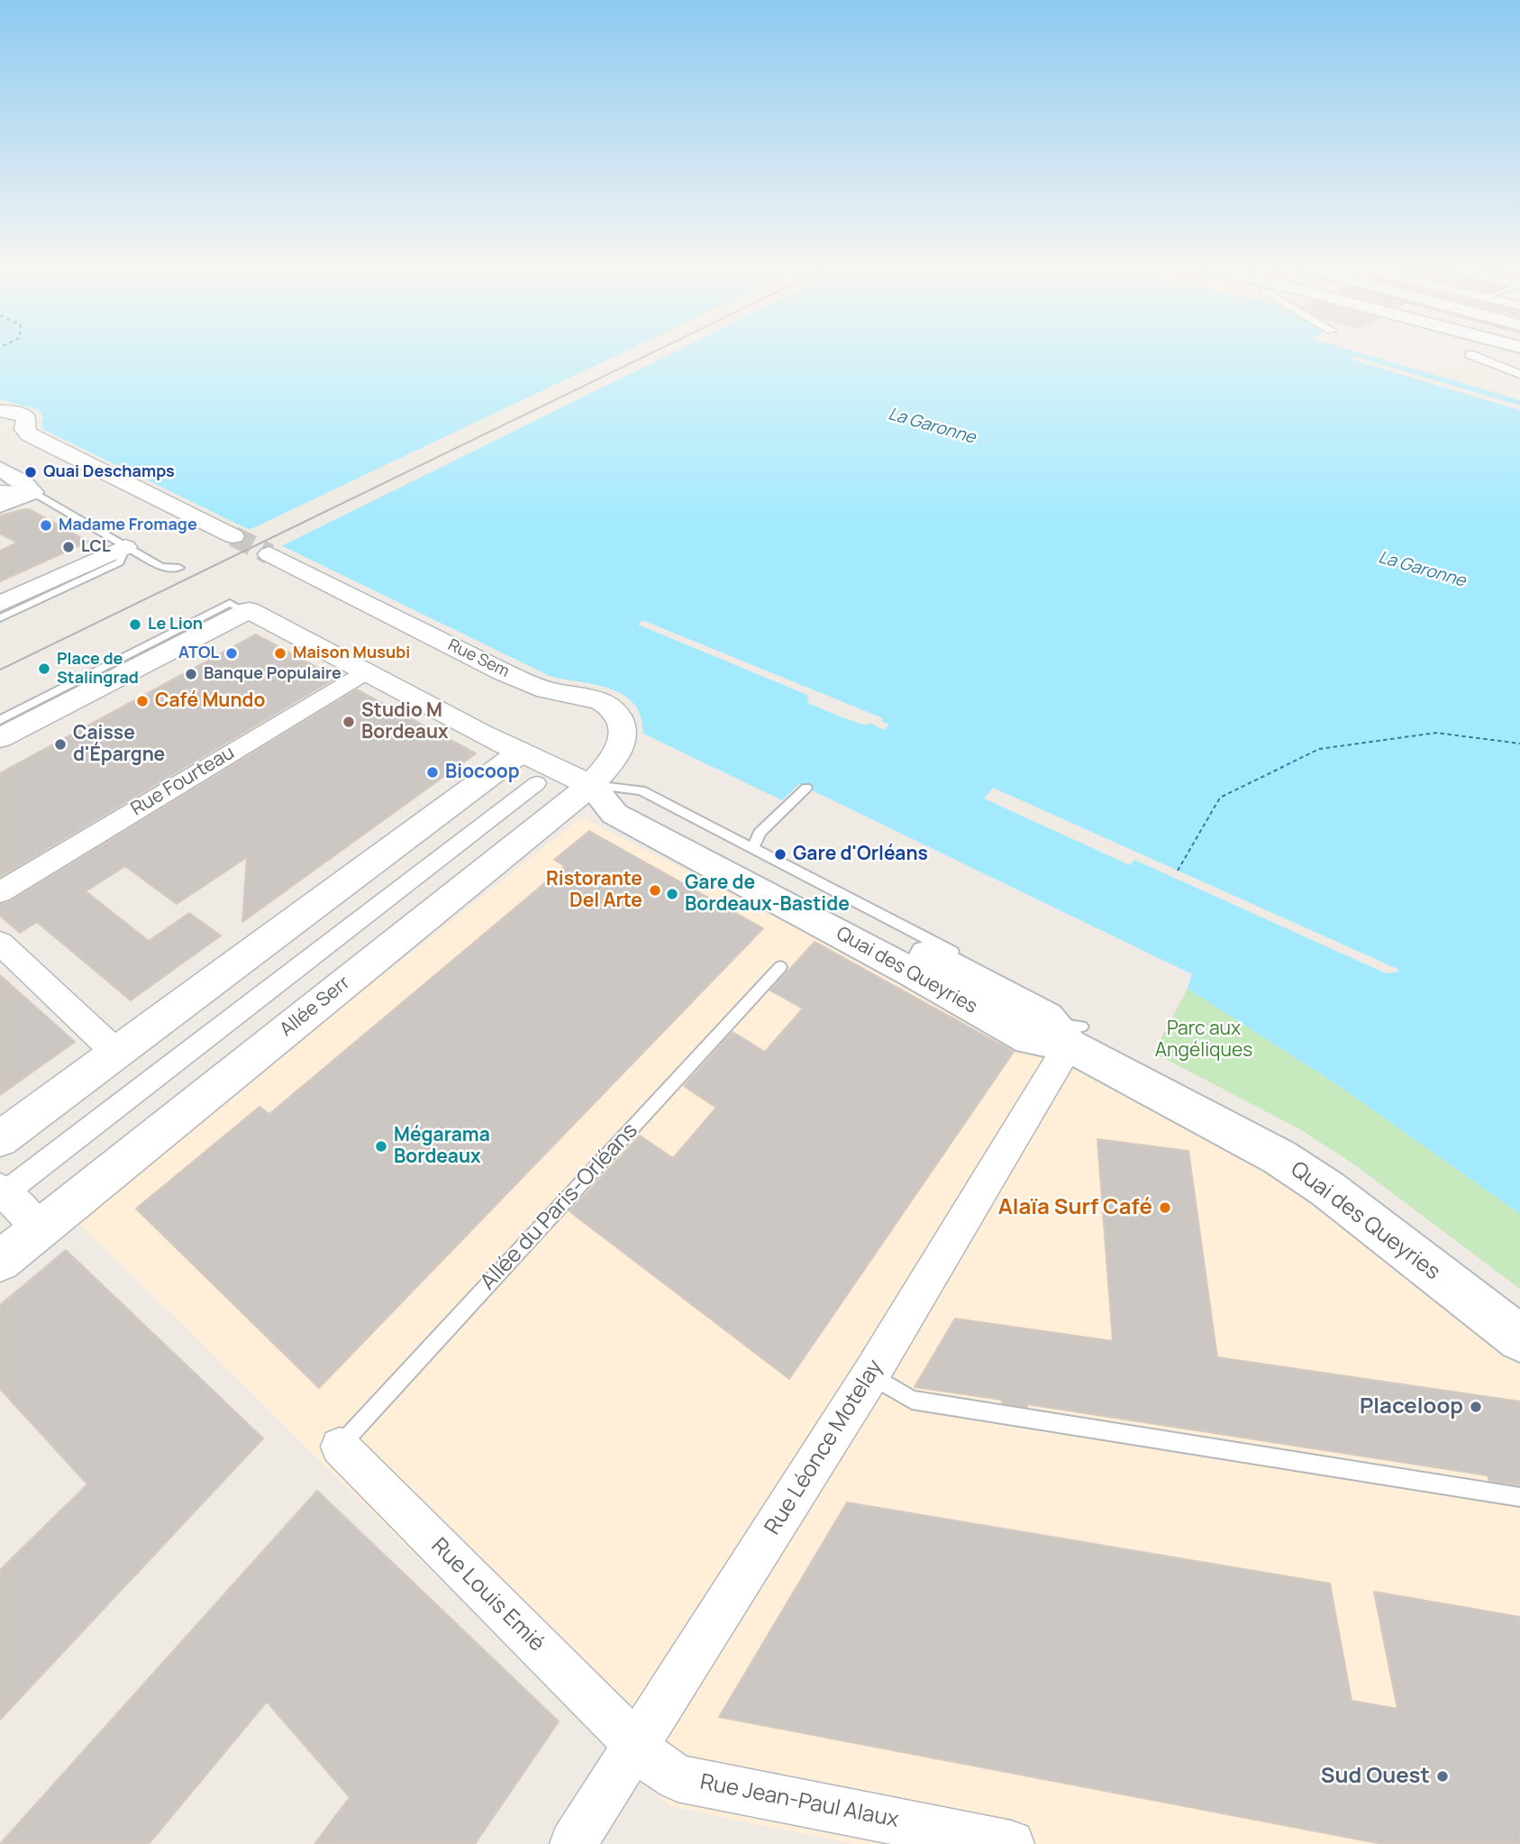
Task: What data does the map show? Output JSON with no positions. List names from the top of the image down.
{
  "streets": {
    "main road": ["Quai des Queyries"],
    "street": [
      "Rue Sem",
      "Rue Fourteau",
      "Allée Serr",
      "Rue Léonce Motelay",
      "Rue Louis Emié",
      "Rue Jean-Paul Alaux"
    ],
    "lane": ["Allée du Paris-Orléans"]
  },
  "crossings": [
    ["Rue Sem", "Quai des Queyries"],
    ["Rue Sem", "Allée Serr"],
    ["Rue Fourteau", "Quai des Queyries"],
    ["Quai des Queyries", "Allée Serr"],
    ["Quai des Queyries", "Rue Léonce Motelay"],
    ["Allée du Paris-Orléans", "Rue Louis Emié"],
    ["Rue Léonce Motelay", "Rue Louis Emié"],
    ["Rue Léonce Motelay", "Rue Jean-Paul Alaux"],
    ["Rue Louis Emié", "Rue Jean-Paul Alaux"]
  ],
  "water": ["La Garonne"],
  "parks": ["Parc aux Angéliques"],
  "places": [
    "Quai Deschamps",
    "Madame Fromage",
    "LCL",
    "Le Lion",
    "ATOL",
    "Maison Musubi",
    "Place de Stalingrad",
    "Banque Populaire",
    "Café Mundo",
    "Studio M Bordeaux",
    "Caisse d'Épargne",
    "Biocoop",
    "Gare d'Orléans",
    "Ristorante Del Arte",
    "Gare de Bordeaux-Bastide",
    "Mégarama Bordeaux",
    "Alaïa Surf Café",
    "Placeloop",
    "Sud Ouest"
  ]
}
